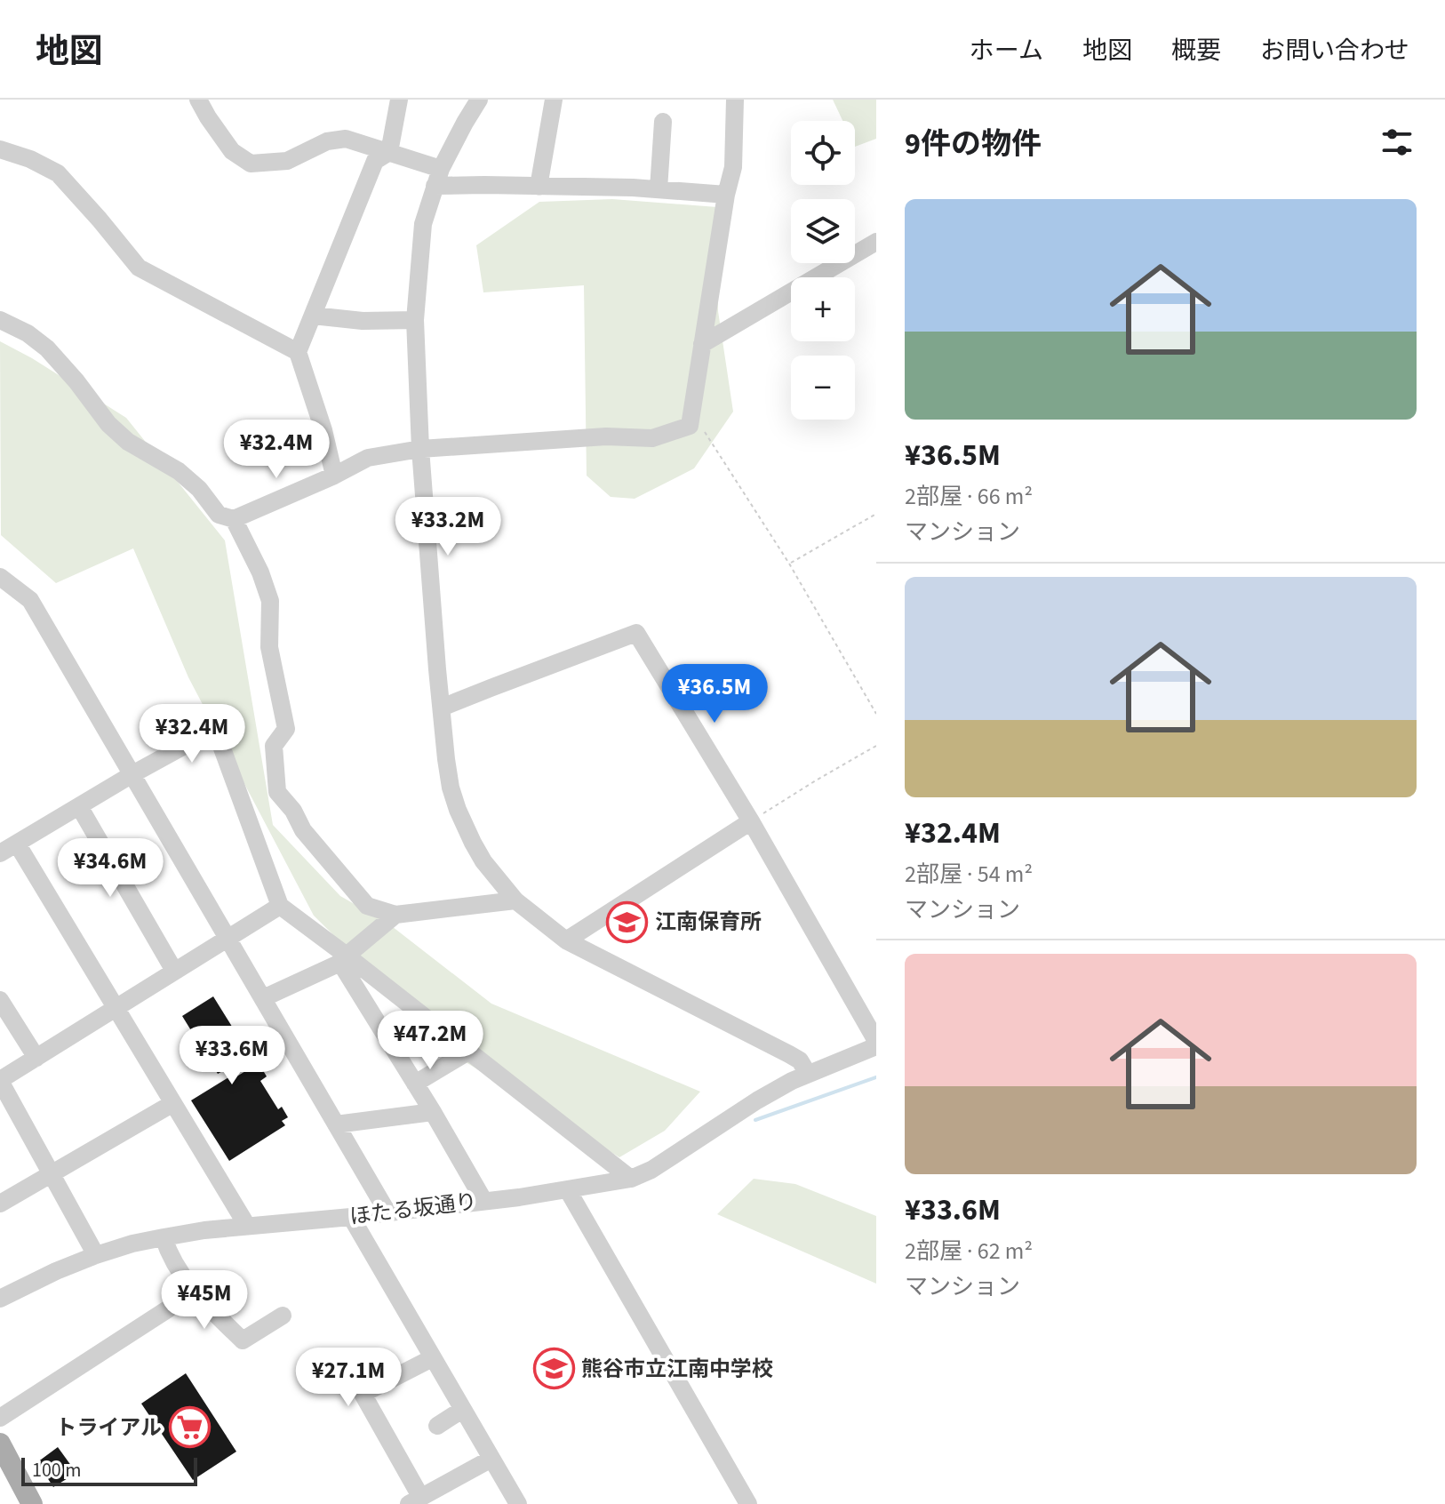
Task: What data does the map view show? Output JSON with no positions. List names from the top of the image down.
{
  "streets": {
    "street": ["ほたる坂通り"]
  },
  "places": {
    "school or university": ["江南保育所", "熊谷市立江南中学校"],
    "supermarket": ["トライアル"]
  },
  "scale_bar": "100 m",
  "page": {
    "header": "地図",
    "nav": [
      "ホーム",
      "地図",
      "概要",
      "お問い合わせ"
    ],
    "heading": "9件の物件",
    "map_buttons": ["+", "−"],
    "list": [
      {
        "name": "¥36.5M",
        "note": "2部屋 · 66 m² · マンション"
      },
      {
        "name": "¥32.4M",
        "note": "2部屋 · 54 m² · マンション"
      },
      {
        "name": "¥33.6M",
        "note": "2部屋 · 62 m² · マンション"
      }
    ],
    "price": [
      "¥32.4M",
      "¥33.2M",
      "¥36.5M",
      "¥32.4M",
      "¥34.6M",
      "¥47.2M",
      "¥33.6M",
      "¥45M",
      "¥27.1M"
    ],
    "scale": "100 m"
  }
}
